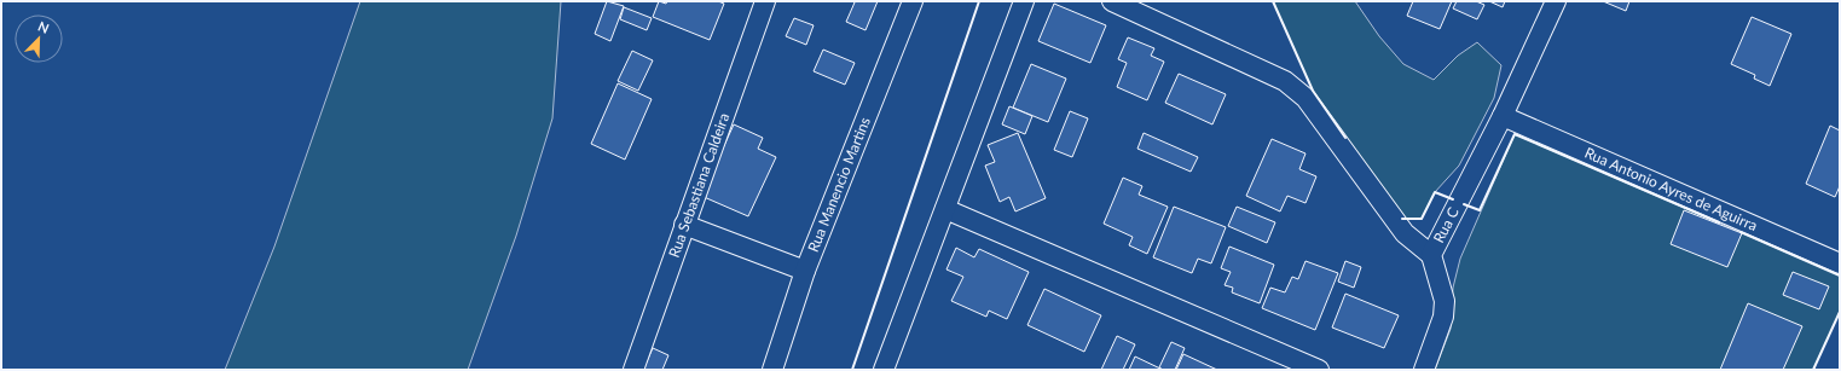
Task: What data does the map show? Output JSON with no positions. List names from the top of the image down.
{
  "streets": {
    "street": [
      "Rua Sebastiana Caldeira",
      "Rua Manencio Martins",
      "Rua Antonio Ayres de Aguirra",
      "Rua C"
    ]
  },
  "crossings": [
    ["Rua Antonio Ayres de Aguirra", "Rua C"]
  ],
  "north": "top right"
}
